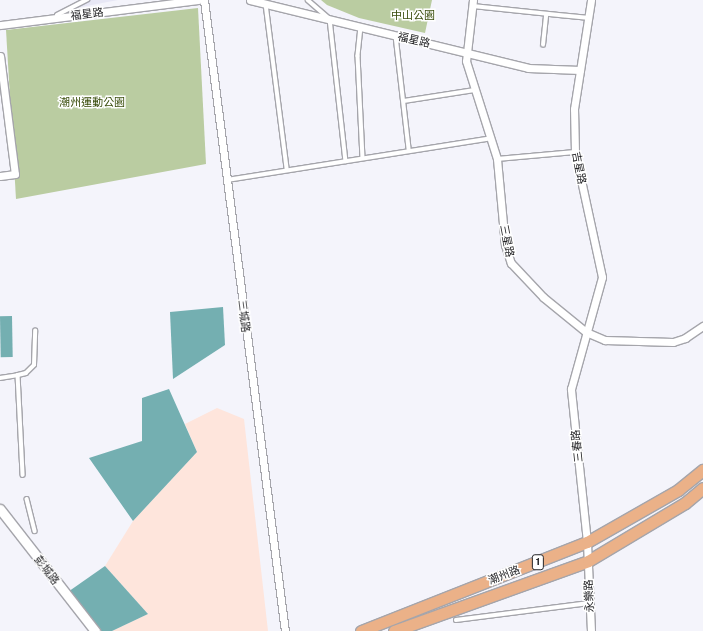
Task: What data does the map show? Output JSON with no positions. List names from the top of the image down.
{
  "streets": {
    "main road": ["1", "潮州路"],
    "street": [
      "福星路",
      "吉星路",
      "三星路",
      "三城路",
      "三春路",
      "彭城路",
      "永樂路"
    ]
  },
  "crossings": [
    ["福星路", "吉星路"],
    ["福星路", "三星路"],
    ["吉星路", "三星路"],
    ["吉星路", "三春路"],
    ["三星路", "三春路"],
    ["三春路", "潮州路"],
    ["三春路", "永樂路"],
    ["潮州路", "永樂路"]
  ],
  "parks": ["中山公園", "潮州運動公園"]
}
